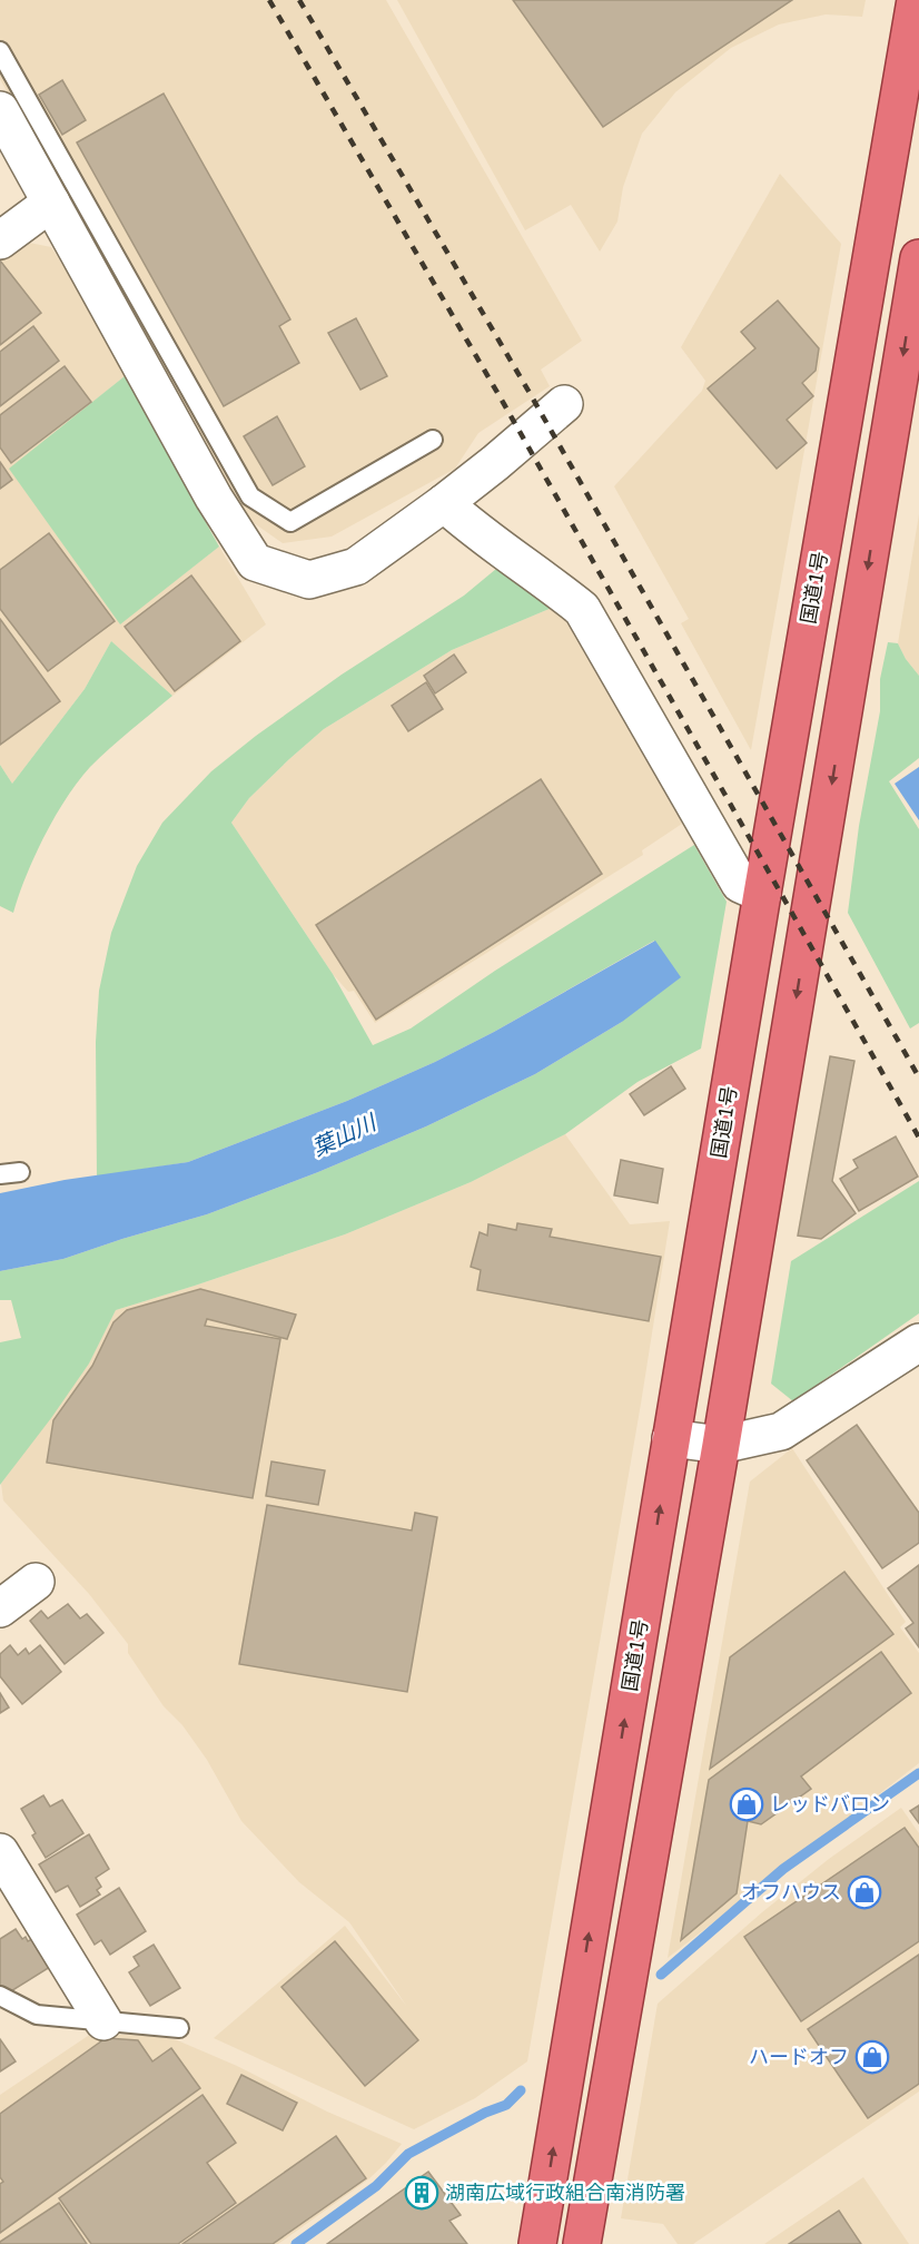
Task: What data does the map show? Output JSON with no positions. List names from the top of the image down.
{
  "streets": {
    "highway": ["国道1号"]
  },
  "water": ["葉山川"],
  "places": {
    "shop": ["レッドバロン", "オフハウス", "ハードオフ"],
    "building": ["湖南広域行政組合南消防署"]
  }
}
